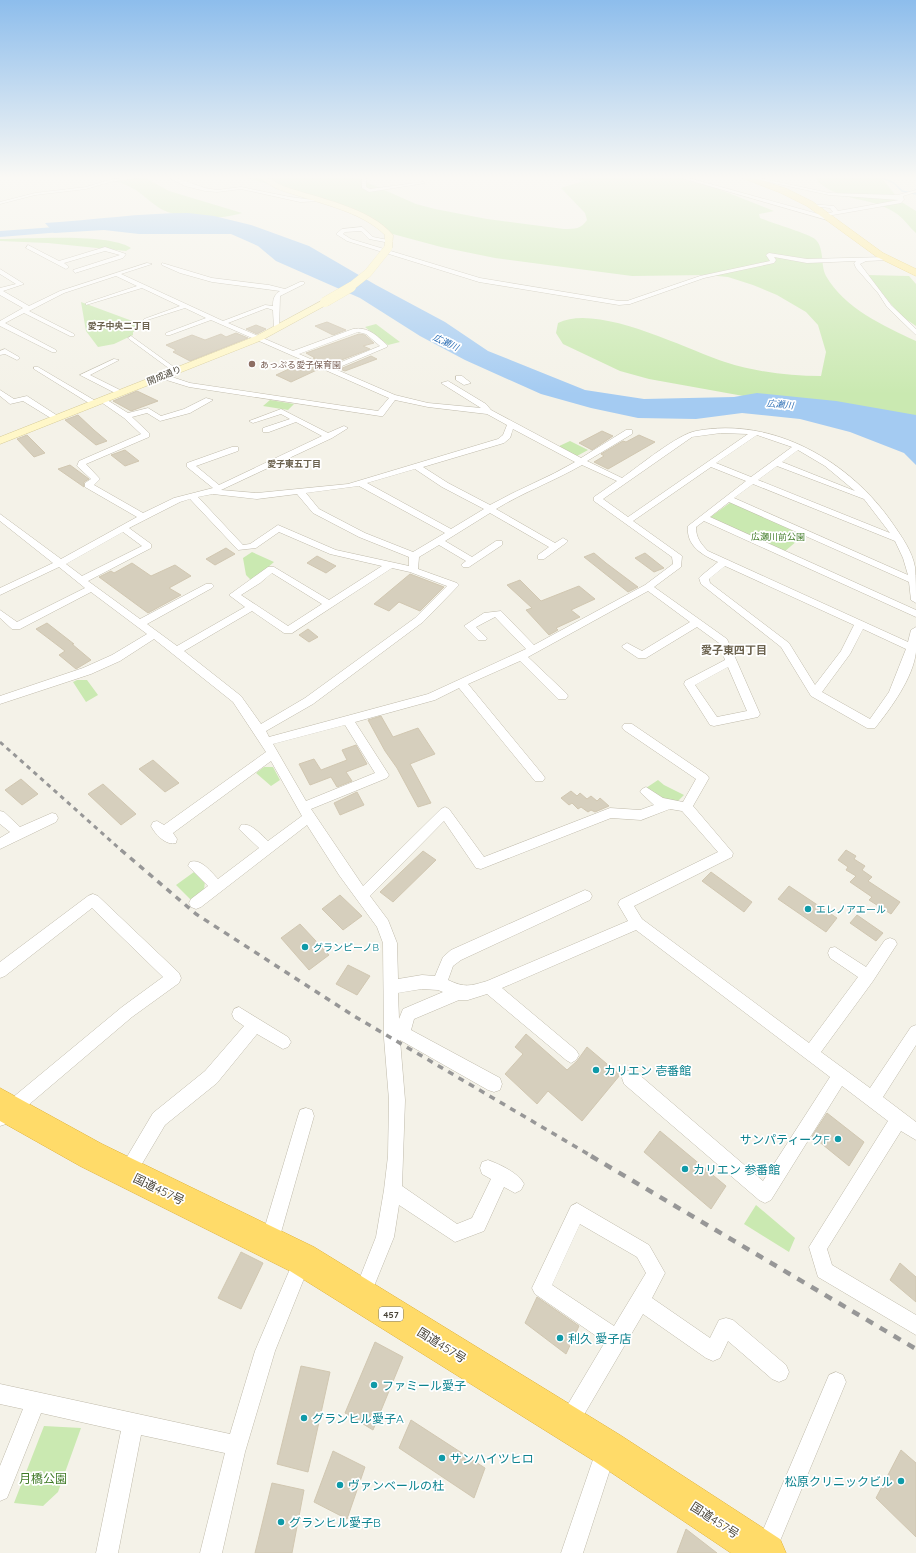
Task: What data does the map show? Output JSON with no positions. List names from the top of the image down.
{
  "streets": {
    "highway": ["国道457号", "457"],
    "street": ["開成通り"]
  },
  "districts": ["愛子中央二丁目", "愛子東五丁目", "愛子東四丁目"],
  "water": ["広瀬川"],
  "parks": ["広瀬川前公園", "月橋公園"],
  "places": [
    "あっぷる愛子保育園",
    "エレノアエール",
    "グランピーノB",
    "カリエン 壱番館",
    "サンパティークF",
    "カリエン 参番館",
    "利久 愛子店",
    "ファミール愛子",
    "グランヒル愛子A",
    "サンハイツヒロ",
    "松原クリニックビル",
    "ヴァンベールの杜",
    "グランヒル愛子B"
  ]
}
